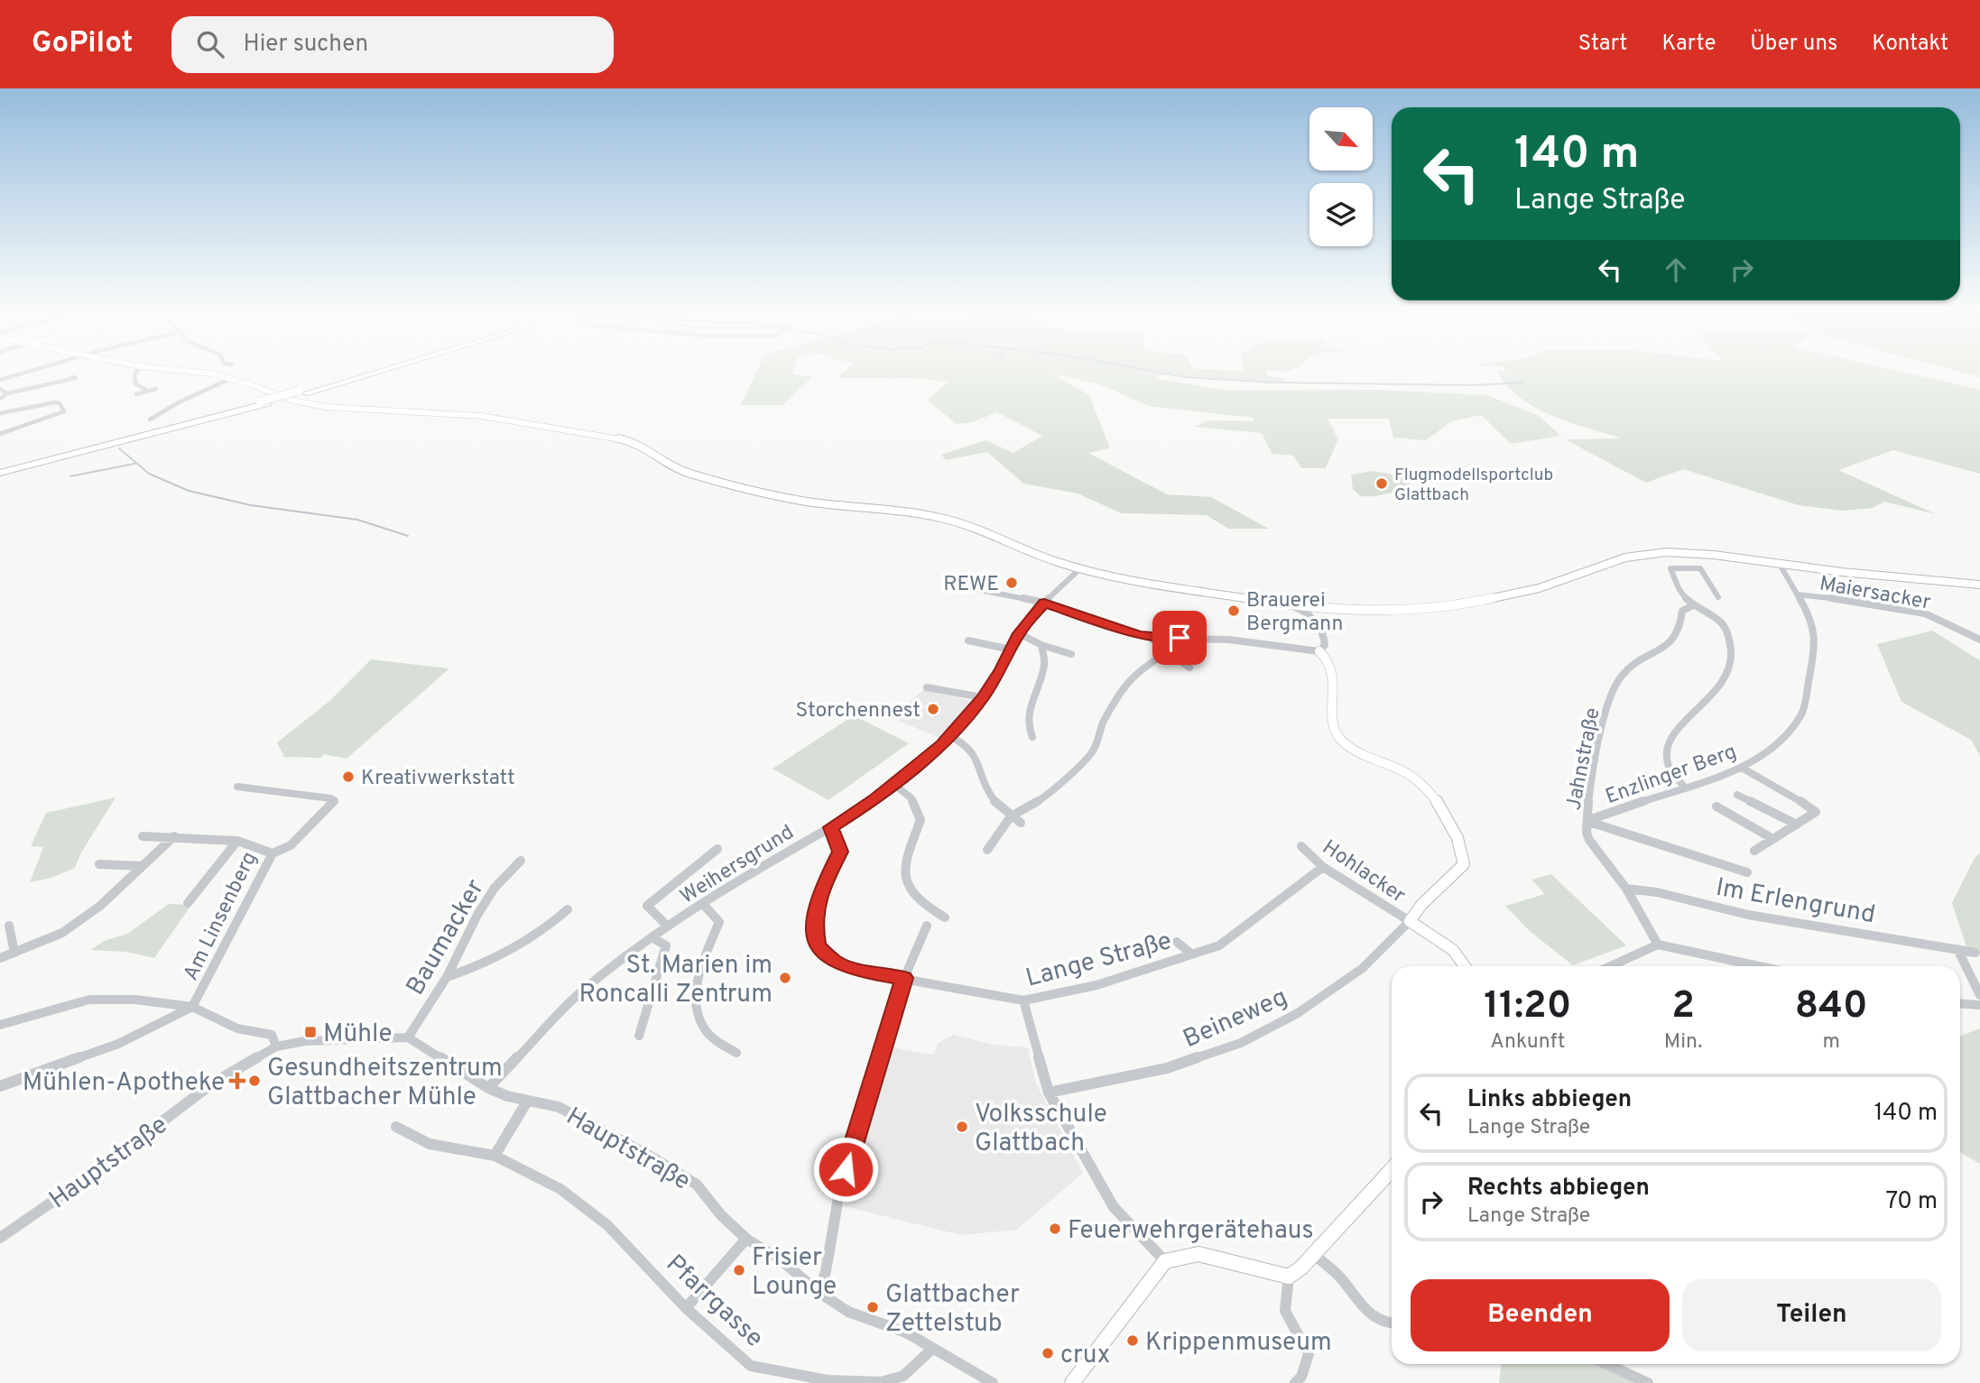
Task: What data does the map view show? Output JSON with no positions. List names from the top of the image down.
{
  "streets": {
    "street": [
      "Maiersacker",
      "Jahnstraße",
      "Enzlinger Berg",
      "Weihersgrund",
      "Hohlacker",
      "Im Erlengrund",
      "Am Linsenberg",
      "Baumacker",
      "Lange Straße",
      "Beineweg",
      "Hauptstraße",
      "Pfarrgasse"
    ]
  },
  "crossings": [
    ["Maiersacker", "Enzlinger Berg"],
    ["Jahnstraße", "Enzlinger Berg"],
    ["Jahnstraße", "Im Erlengrund"],
    ["Weihersgrund", "Lange Straße"],
    ["Weihersgrund", "Hauptstraße"],
    ["Hohlacker", "Lange Straße"],
    ["Hohlacker", "Beineweg"],
    ["Baumacker", "Hauptstraße"],
    ["Hauptstraße", "Pfarrgasse"]
  ],
  "places": {
    "other": [
      "Flugmodellsportclub Glattbach",
      "REWE",
      "Brauerei Bergmann",
      "Storchennest",
      "Kreativwerkstatt",
      "St. Marien im Roncalli Zentrum",
      "Gesundheitszentrum Glattbacher Mühle",
      "Volksschule Glattbach",
      "Feuerwehrgerätehaus",
      "Frisier Lounge",
      "Glattbacher Zettelstub",
      "Krippenmuseum",
      "crux"
    ],
    "transit": ["Mühle"],
    "health": ["Mühlen-Apotheke"]
  },
  "north": "bottom right",
  "page": {
    "header": "GoPilot",
    "search": "Hier suchen",
    "nav": [
      "Start",
      "Karte",
      "Über uns",
      "Kontakt"
    ],
    "turn": ["140 m", "Lange Straße"],
    "eta": [
      "11:20",
      "Ankunft",
      "2",
      "Min.",
      "840",
      "m"
    ],
    "list": [
      {
        "name": "Links abbiegen",
        "note": "Lange Straße",
        "value": "140 m"
      },
      {
        "name": "Rechts abbiegen",
        "note": "Lange Straße",
        "value": "70 m"
      }
    ],
    "buttons": ["Beenden", "Teilen"]
  }
}
